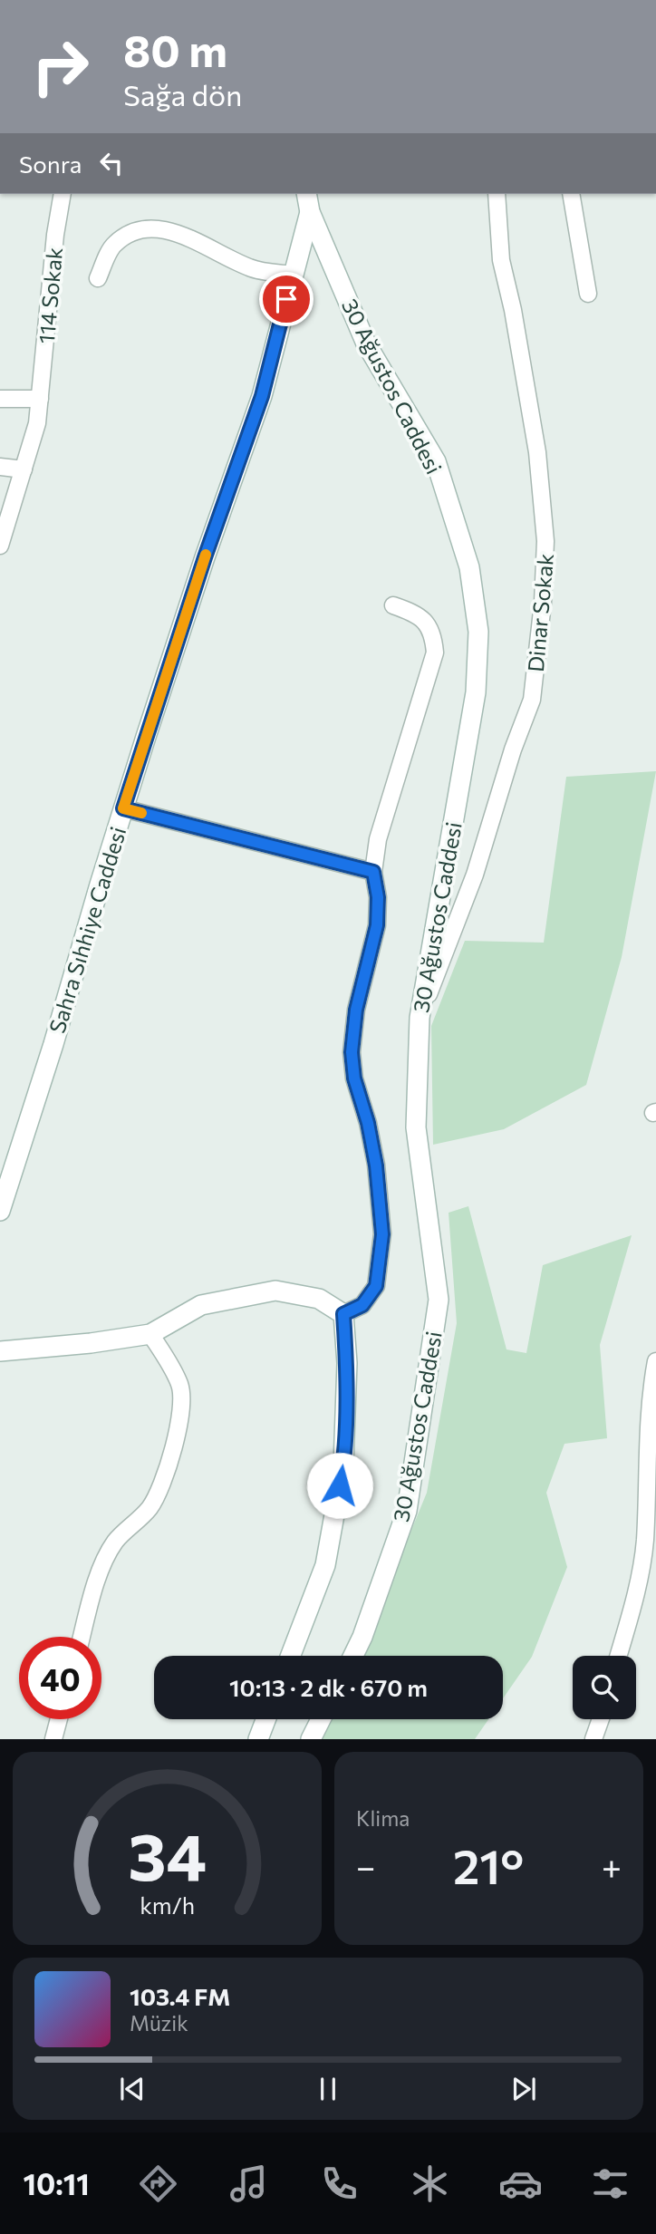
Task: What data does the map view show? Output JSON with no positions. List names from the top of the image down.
{
  "streets": {
    "street": [
      "114 Sokak",
      "30 Ağustos Caddesi",
      "Dinar Sokak",
      "Sahra Sıhhiye Caddesi"
    ]
  },
  "crossings": [
    ["30 Ağustos Caddesi", "Dinar Sokak"],
    ["30 Ağustos Caddesi", "Sahra Sıhhiye Caddesi"]
  ],
  "page": {
    "turn": ["80 m", "Sağa dön"],
    "then": "Sonra",
    "limit": "40",
    "trip": "10:13 · 2 dk · 670 m",
    "tile": "Klima",
    "heat": ["−", "21°", "+"],
    "song": ["103.4 FM", "Müzik"],
    "tabs": "10:11",
    "gauge": ["34", "km/h"]
  }
}
